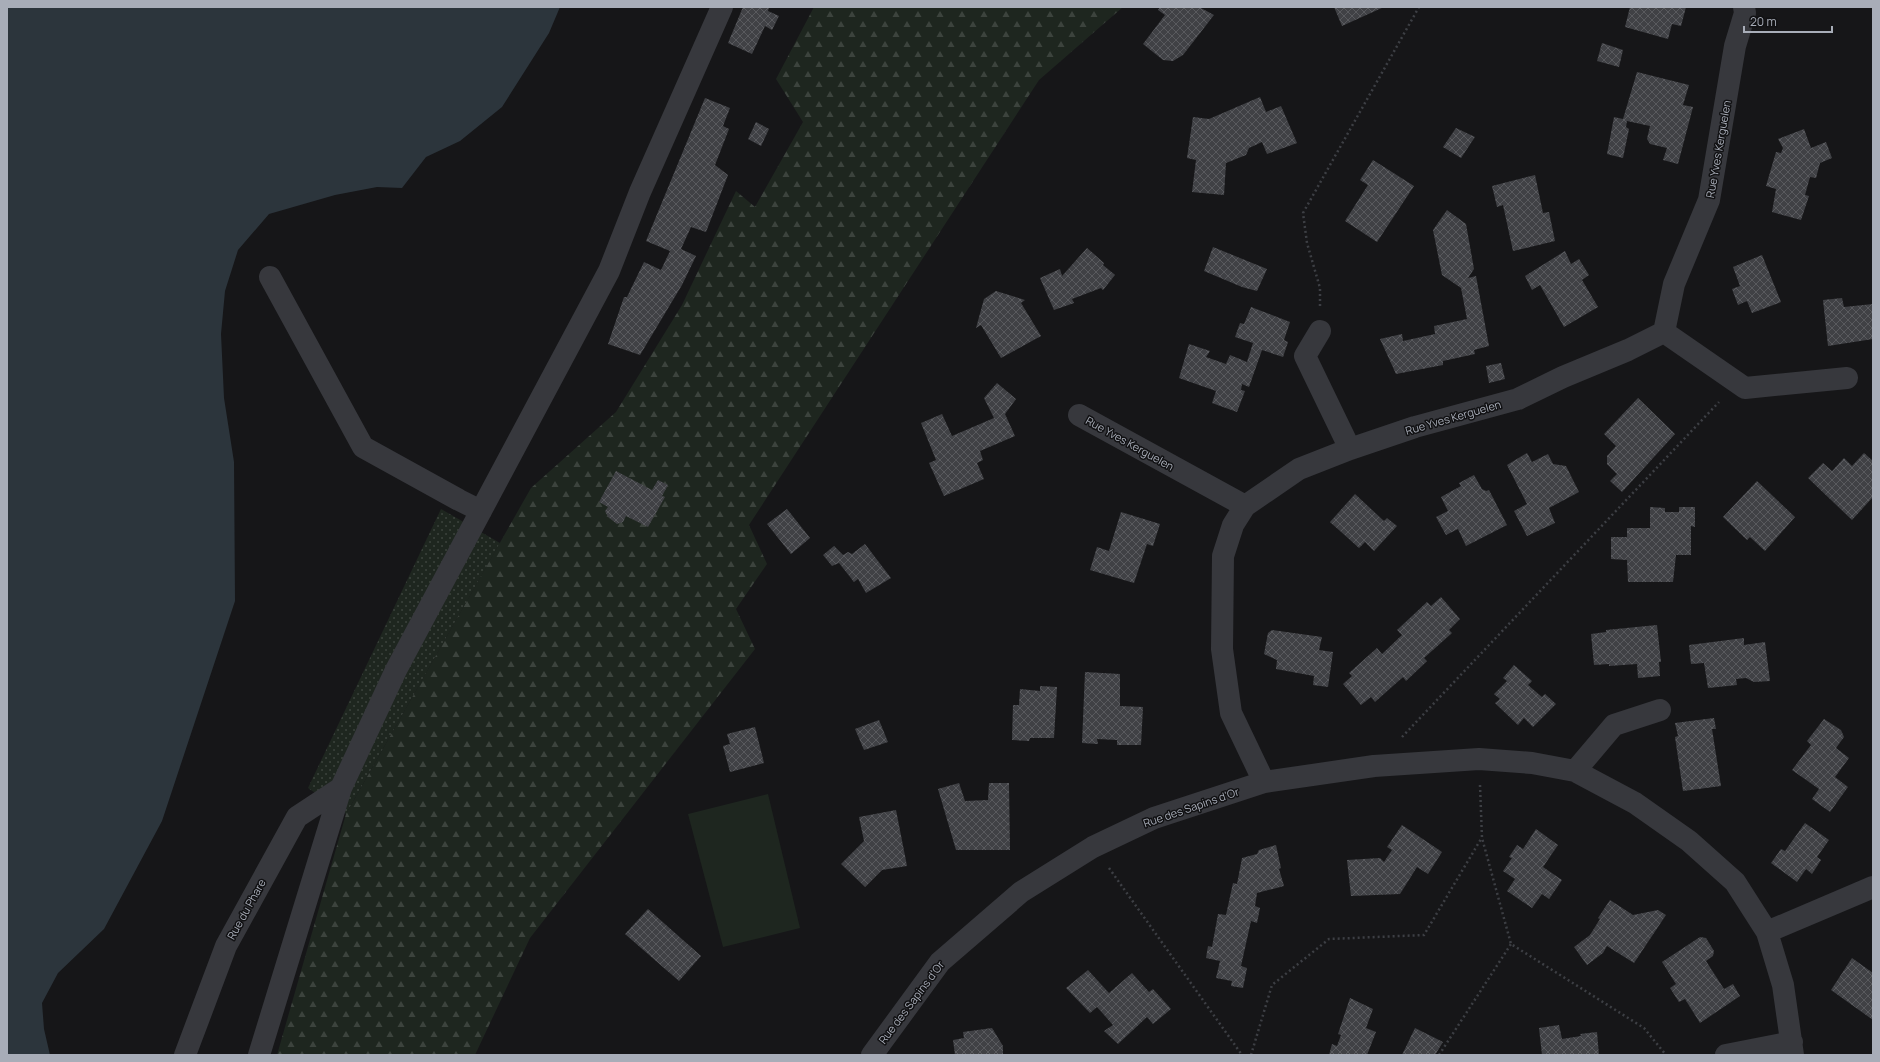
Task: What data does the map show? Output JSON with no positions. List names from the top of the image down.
{
  "streets": {
    "street": ["Rue Yves Kerguelen", "Rue des Sapins d'Or", "Rue du Phare"]
  },
  "crossings": [
    ["Rue Yves Kerguelen", "Rue des Sapins d'Or"]
  ],
  "scale_bar": "20 m"
}
